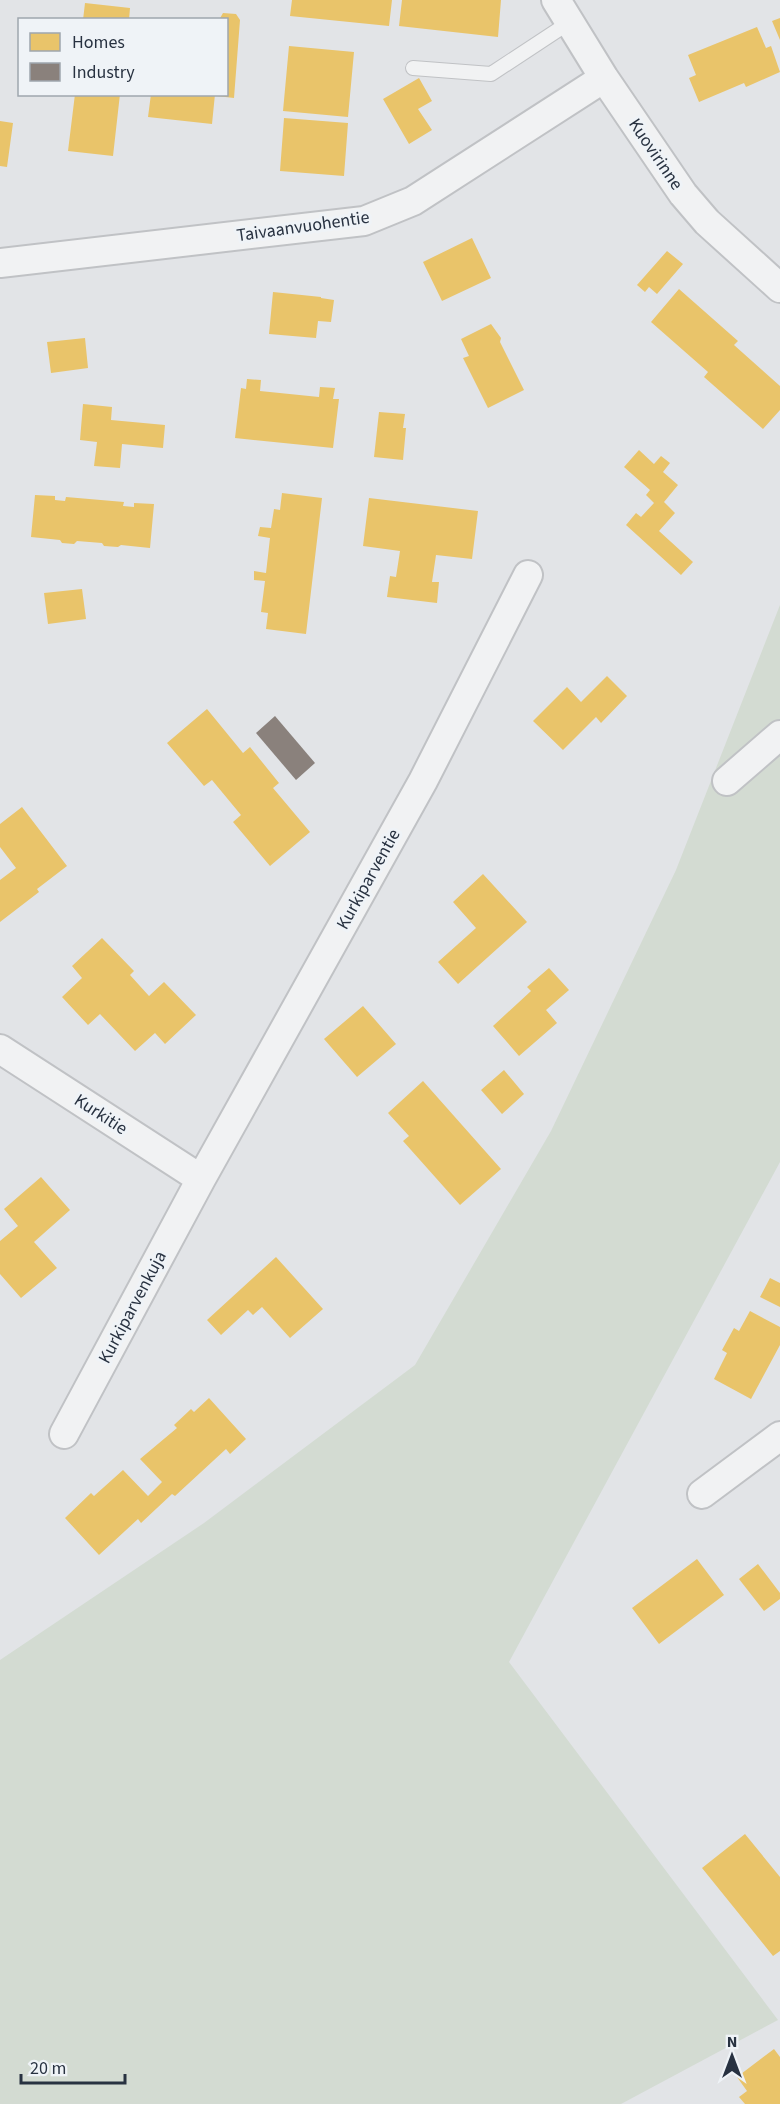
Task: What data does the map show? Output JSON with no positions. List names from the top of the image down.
{
  "streets": {
    "street": [
      "Kuovirinne",
      "Taivaanvuohentie",
      "Kurkiparventie",
      "Kurkitie",
      "Kurkiparvenkuja"
    ]
  },
  "crossings": [
    ["Kuovirinne", "Taivaanvuohentie"],
    ["Kurkiparventie", "Kurkitie"],
    ["Kurkiparventie", "Kurkiparvenkuja"],
    ["Kurkitie", "Kurkiparvenkuja"]
  ],
  "legend": ["Homes", "Industry"],
  "scale_bar": "20 m",
  "north": "top"
}
